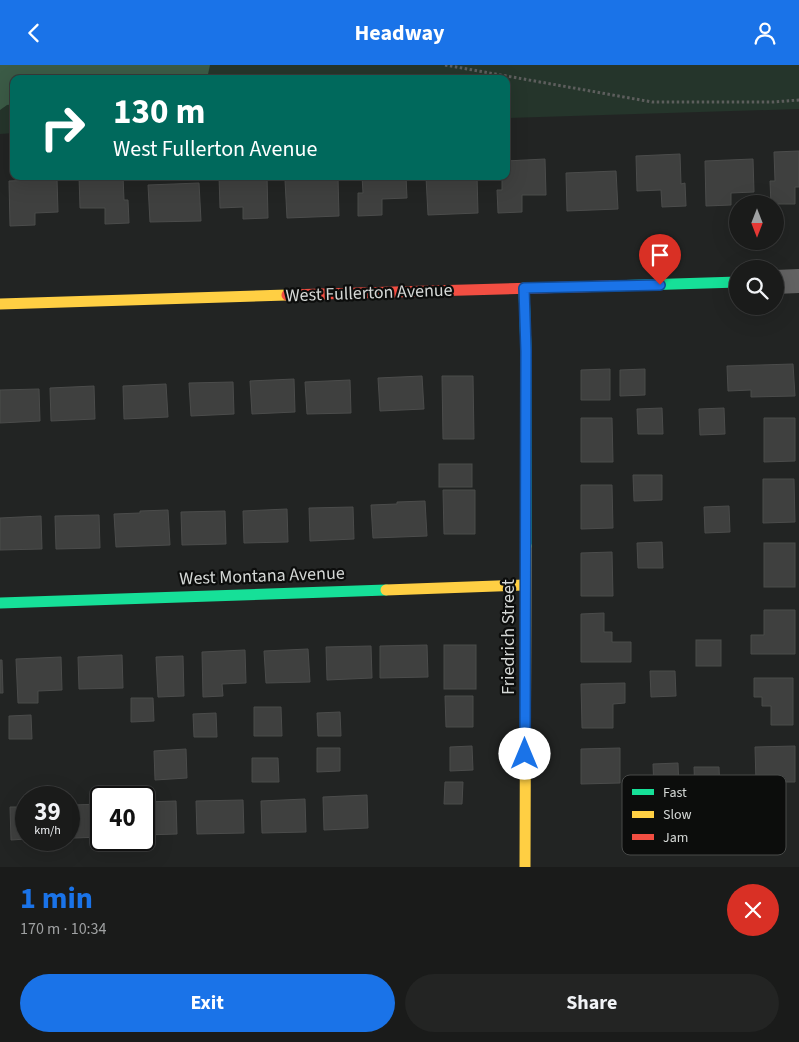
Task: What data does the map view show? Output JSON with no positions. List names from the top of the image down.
{
  "streets": {
    "street": ["West Fullerton Avenue", "West Montana Avenue", "Friedrich Street"]
  },
  "crossings": [
    ["West Fullerton Avenue", "Friedrich Street"],
    ["West Montana Avenue", "Friedrich Street"]
  ],
  "legend": ["Fast", "Slow", "Jam"],
  "north": "bottom",
  "page": {
    "header": "Headway",
    "turn": ["130 m", "West Fullerton Avenue"],
    "speed": "39 km/h",
    "limit": "40",
    "heading": ["1 min", "170 m · 10:34"],
    "buttons": ["Exit", "Share"]
  }
}
